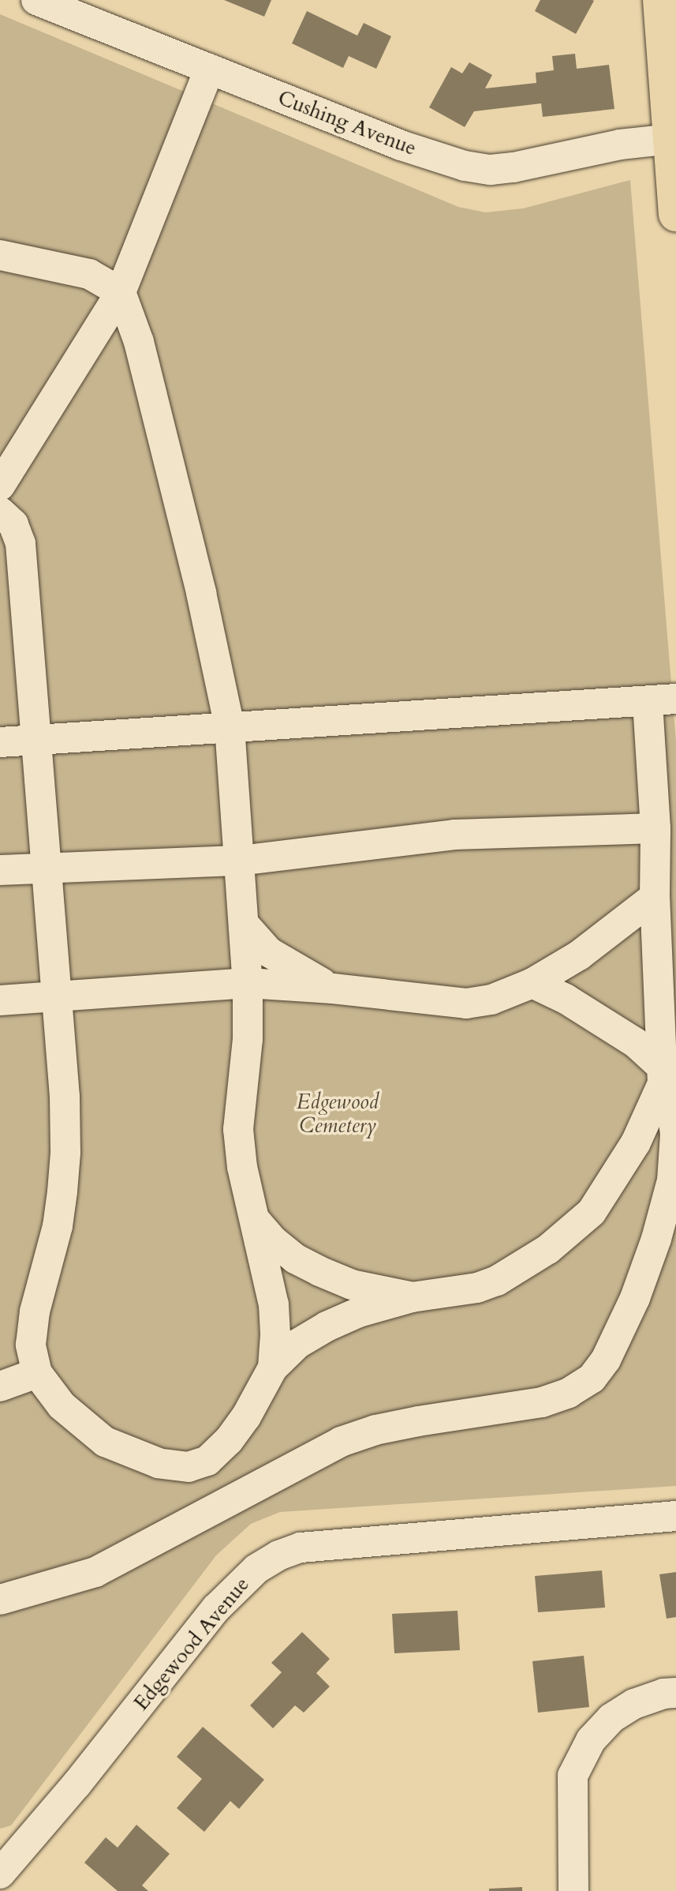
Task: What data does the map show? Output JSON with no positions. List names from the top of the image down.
{
  "streets": {
    "street": ["Cushing Avenue", "Edgewood Avenue"]
  },
  "parks": ["Edgewood Cemetery"]
}
